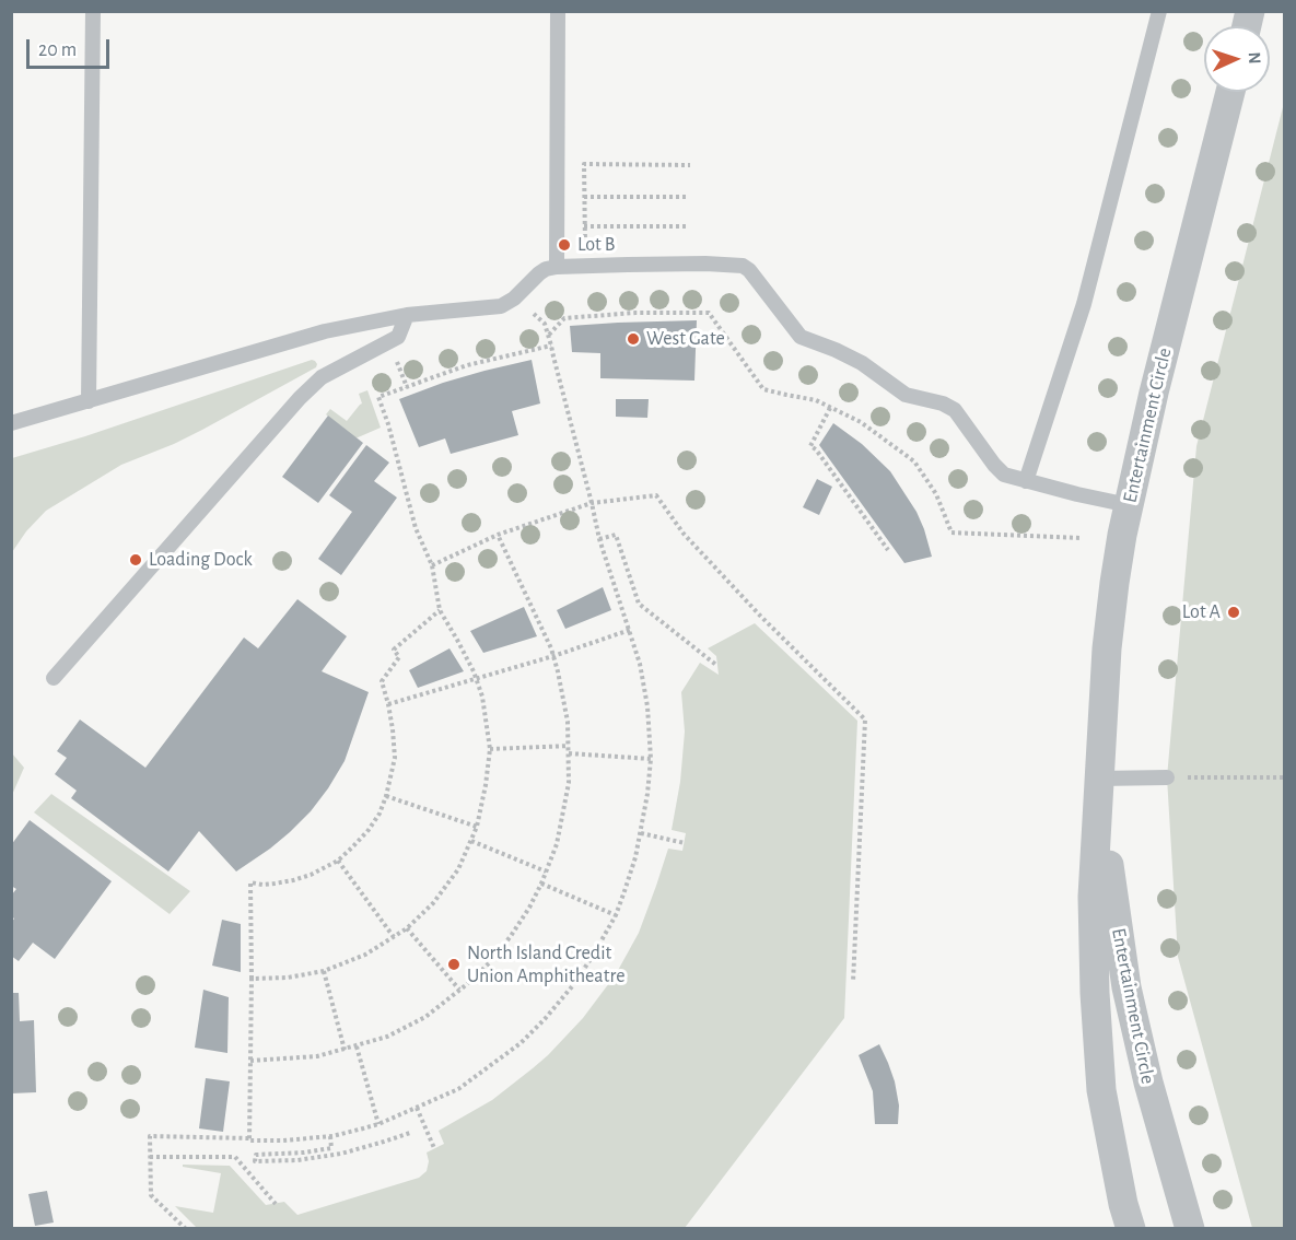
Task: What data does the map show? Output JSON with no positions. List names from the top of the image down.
{
  "streets": {
    "street": ["Entertainment Circle"]
  },
  "places": [
    "Lot B",
    "West Gate",
    "Loading Dock",
    "Lot A",
    "North Island Credit Union Amphitheatre"
  ],
  "scale_bar": "20 m",
  "north": "right"
}
